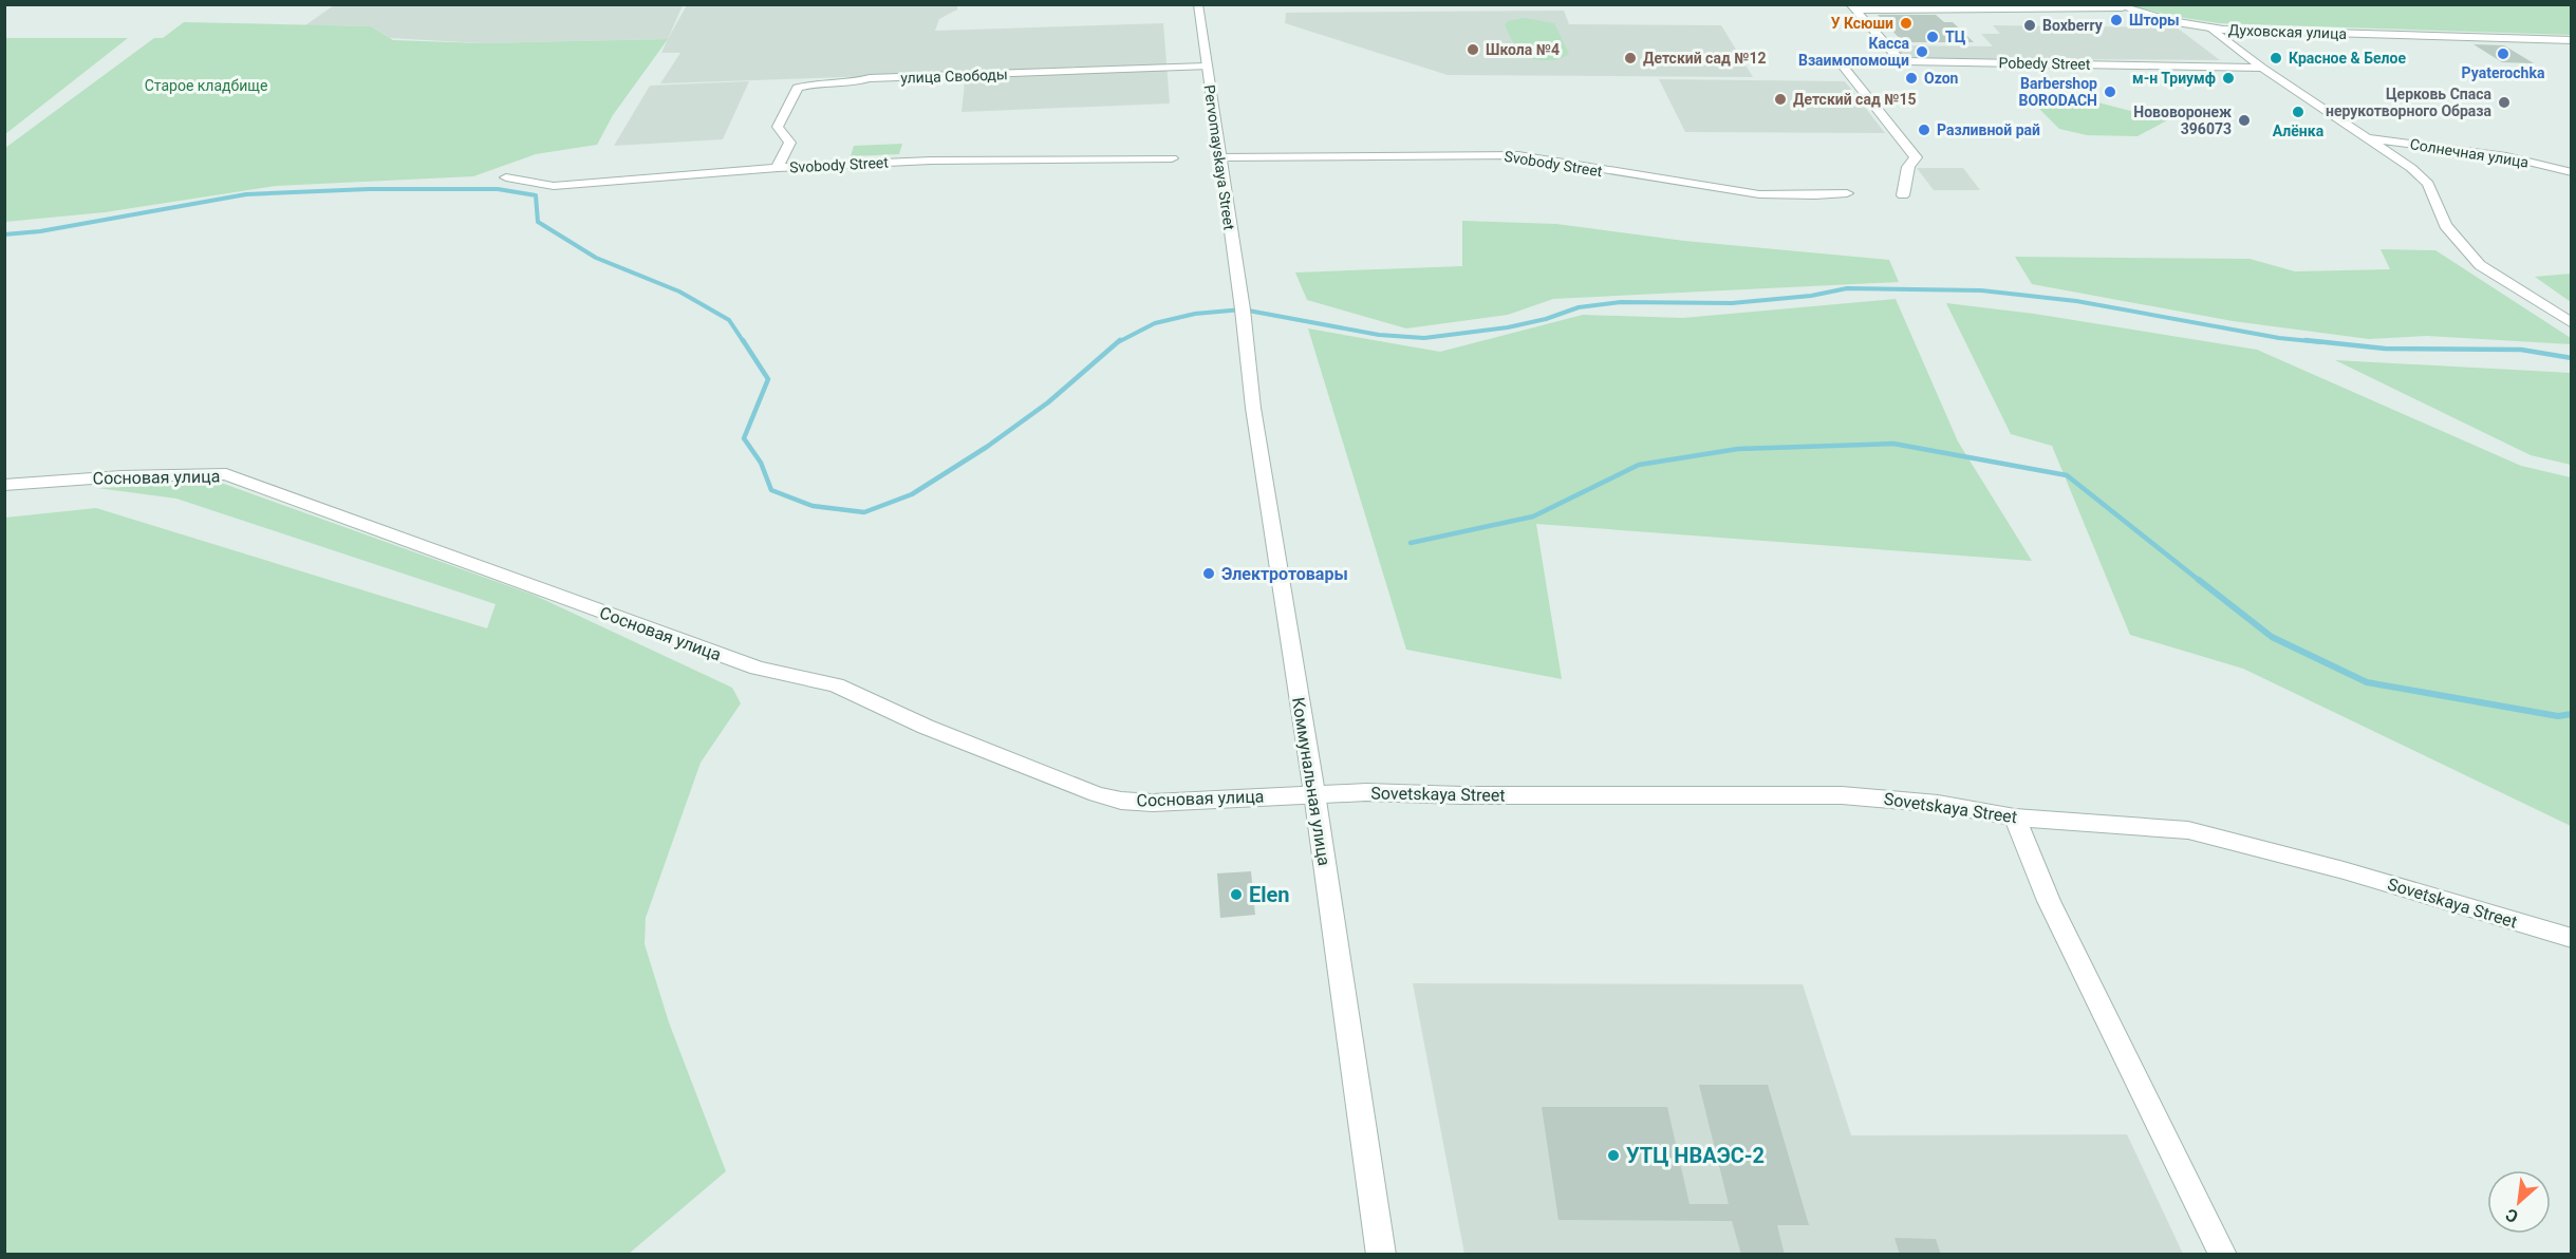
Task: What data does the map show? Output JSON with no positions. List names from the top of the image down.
{
  "streets": {
    "street": [
      "Духовская улица",
      "Pobedy Street",
      "улица Свободы",
      "Солнечная улица",
      "Pervomayskaya Street",
      "Svobody Street",
      "Сосновая улица",
      "Коммунальная улица",
      "Sovetskaya Street"
    ]
  },
  "crossings": [
    ["Духовская улица", "Pobedy Street"],
    ["Духовская улица", "Солнечная улица"],
    ["улица Свободы", "Pervomayskaya Street"],
    ["улица Свободы", "Svobody Street"],
    ["Pervomayskaya Street", "Svobody Street"],
    ["Pervomayskaya Street", "Коммунальная улица"],
    ["Сосновая улица", "Коммунальная улица"],
    ["Сосновая улица", "Sovetskaya Street"],
    ["Коммунальная улица", "Sovetskaya Street"]
  ],
  "parks": ["Старое кладбище"],
  "places": [
    "Шторы",
    "У Ксюши",
    "Boxberry",
    "ТЦ",
    "Школа №4",
    "Касса Взаимопомощи",
    "Pyaterochka",
    "Детский сад №12",
    "Красное & Белое",
    "Ozon",
    "м-н Триумф",
    "Barbershop BORODACH",
    "Детский сад №15",
    "Церковь Спаса нерукотворного Образа",
    "Алёнка",
    "Нововоронеж 396073",
    "Разливной рай",
    "Электротовары",
    "Elen",
    "УТЦ НВАЭС-2"
  ],
  "north": "bottom left"
}
